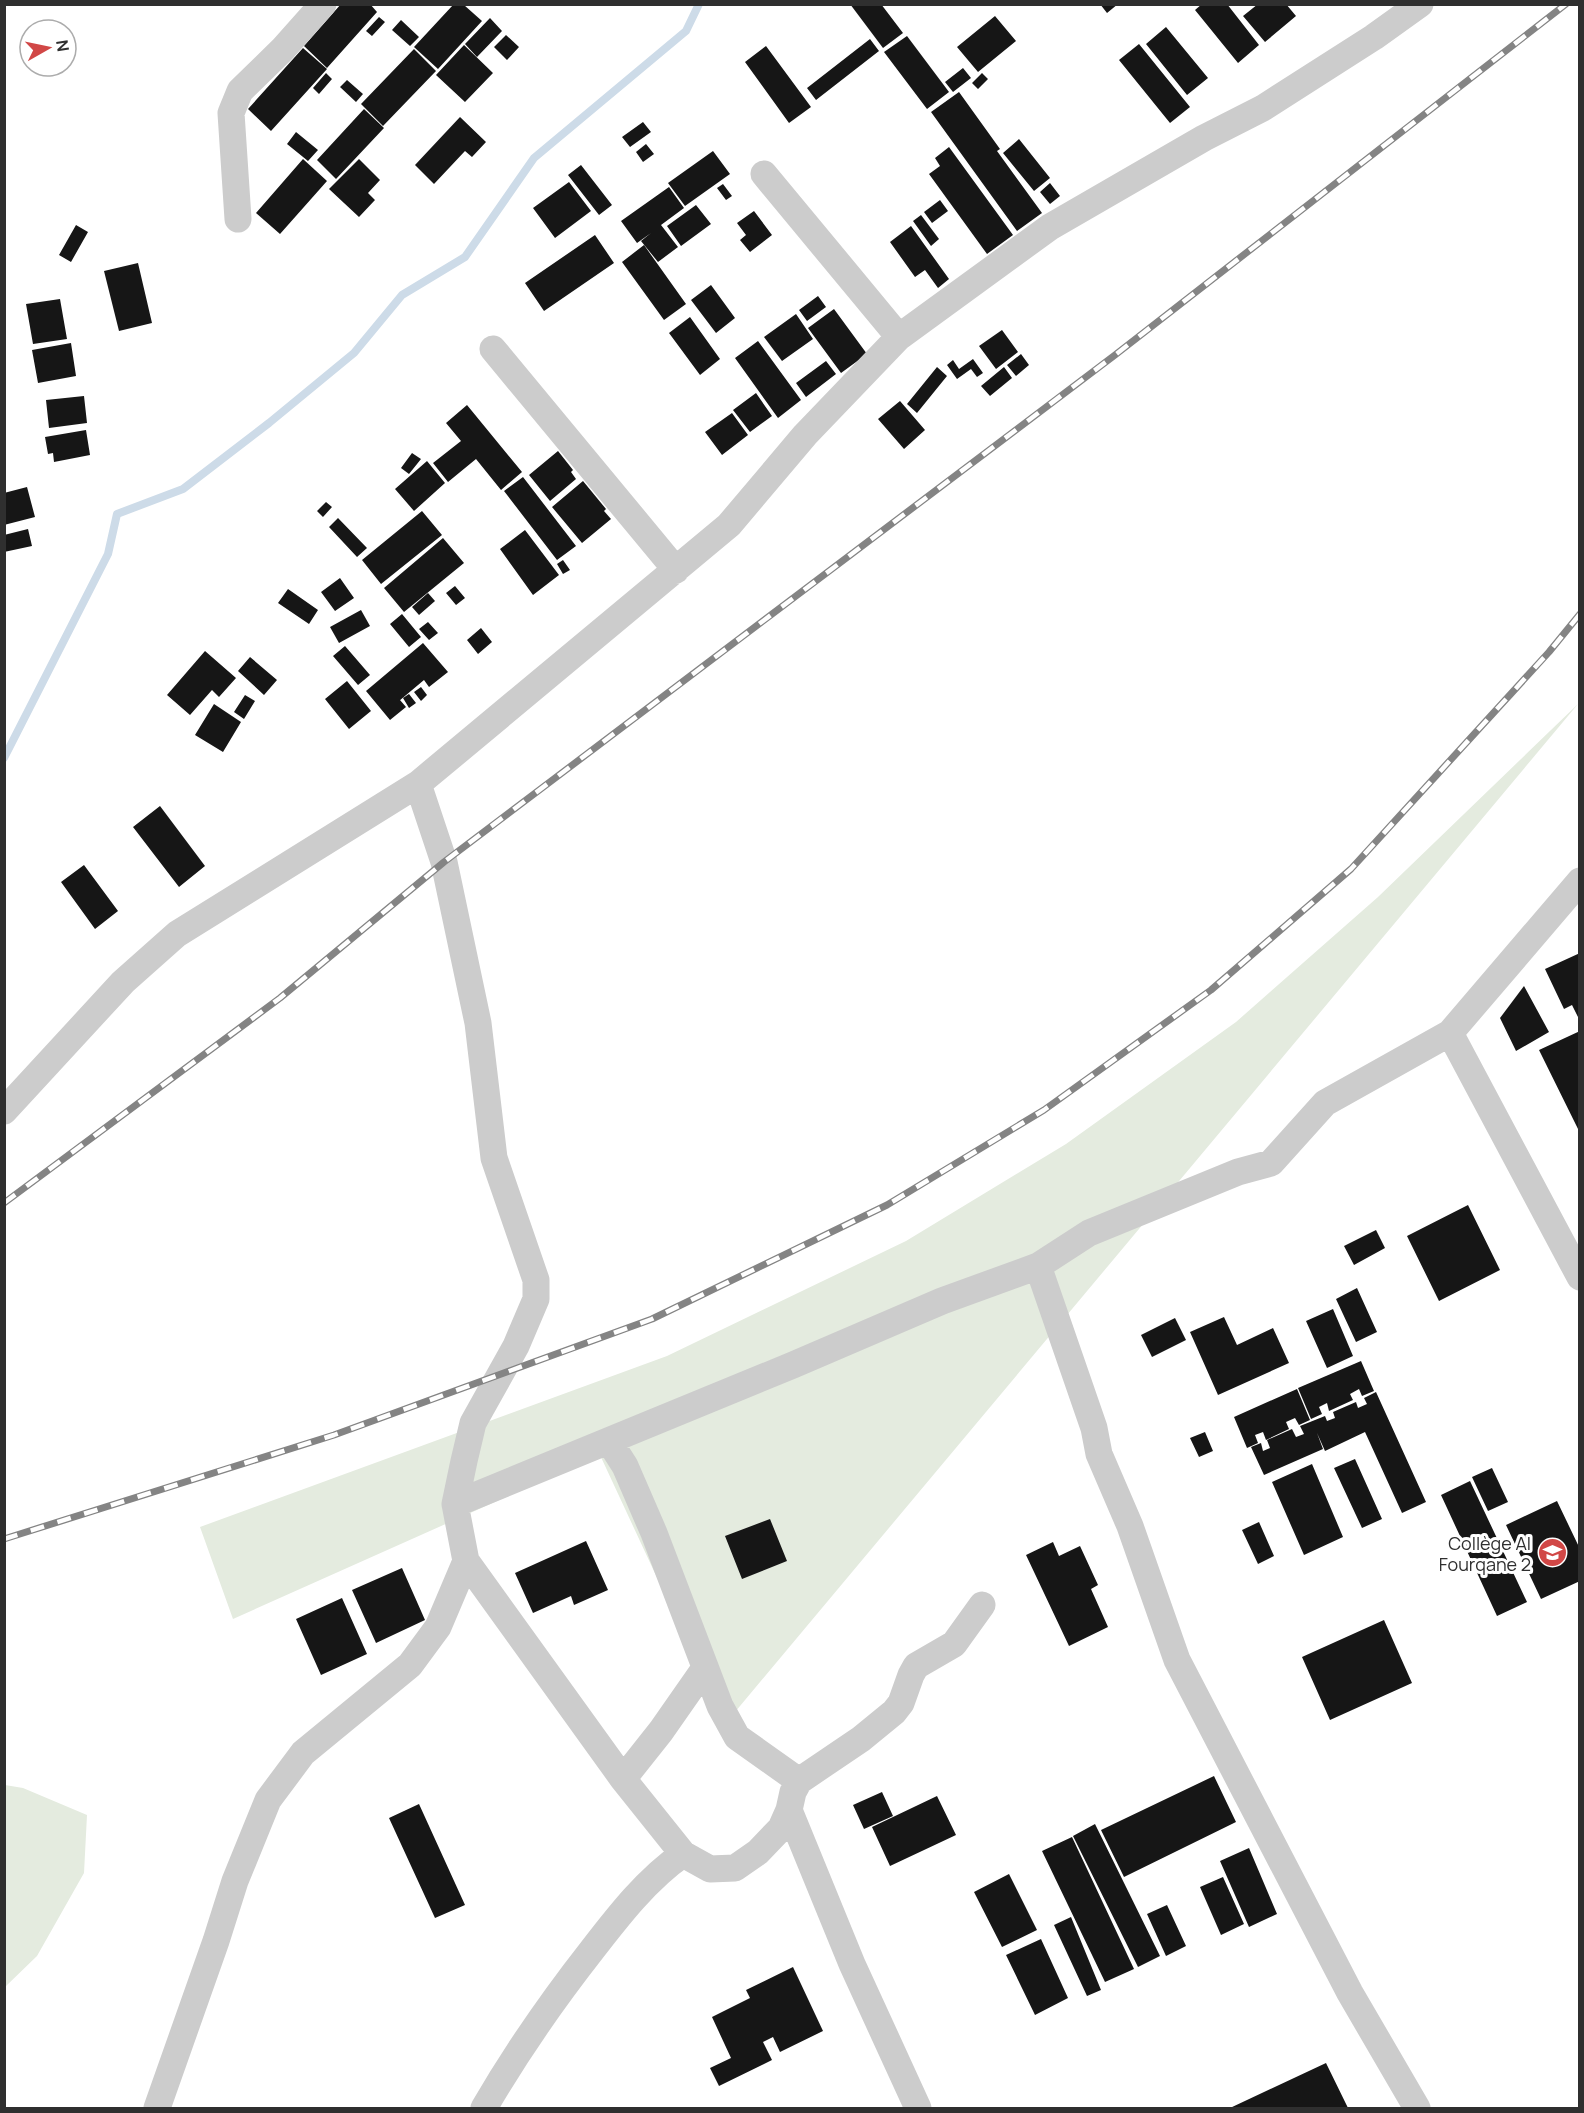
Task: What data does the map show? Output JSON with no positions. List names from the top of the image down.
{
  "places": {
    "school or university": ["Collège Al Fourqane 2"]
  },
  "north": "right"
}
